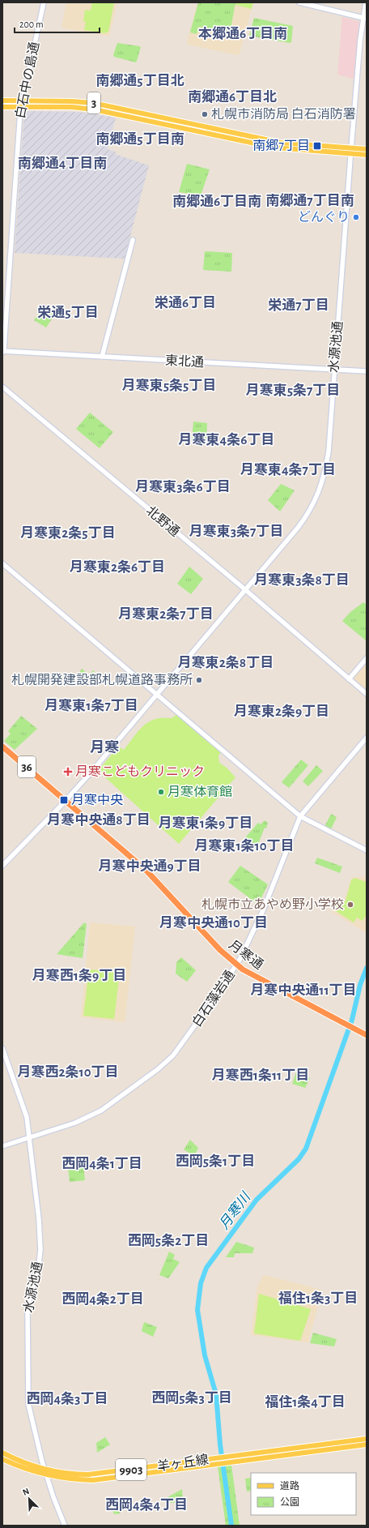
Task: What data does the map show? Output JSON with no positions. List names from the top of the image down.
{
  "streets": {
    "highway": ["36", "月寒通"],
    "main road": ["3", "羊ヶ丘線", "9903"],
    "street": [
      "白石中の島通",
      "水源池通",
      "東北通",
      "北野通",
      "白石藻岩通"
    ]
  },
  "crossings": [
    ["白石中の島通", "3"],
    ["白石中の島通", "東北通"],
    ["3", "水源池通"],
    ["水源池通", "東北通"],
    ["水源池通", "北野通"],
    ["水源池通", "月寒通"],
    ["水源池通", "白石藻岩通"],
    ["水源池通", "羊ヶ丘線"],
    ["月寒通", "白石藻岩通"]
  ],
  "districts": [
    "本郷通6丁目南",
    "南郷通5丁目北",
    "南郷通6丁目北",
    "南郷通5丁目南",
    "南郷通4丁目南",
    "南郷通7丁目南",
    "南郷通6丁目南",
    "栄通6丁目",
    "栄通7丁目",
    "栄通5丁目",
    "月寒東5条5丁目",
    "月寒東5条7丁目",
    "月寒東4条6丁目",
    "月寒東4条7丁目",
    "月寒東3条6丁目",
    "月寒東3条7丁目",
    "月寒東2条5丁目",
    "月寒東2条6丁目",
    "月寒東3条8丁目",
    "月寒東2条7丁目",
    "月寒東2条8丁目",
    "月寒東1条7丁目",
    "月寒東2条9丁目",
    "月寒",
    "月寒中央通8丁目",
    "月寒東1条9丁目",
    "月寒東1条10丁目",
    "月寒中央通9丁目",
    "月寒中央通10丁目",
    "月寒西1条9丁目",
    "月寒中央通11丁目",
    "月寒西2条10丁目",
    "月寒西1条11丁目",
    "西岡5条1丁目",
    "西岡4条1丁目",
    "西岡5条2丁目",
    "福住1条3丁目",
    "西岡4条2丁目",
    "西岡5条3丁目",
    "西岡4条3丁目",
    "福住1条4丁目",
    "西岡4条4丁目"
  ],
  "water": ["月寒川"],
  "places": {
    "other": [
      "札幌市消防局 白石消防署",
      "どんぐり",
      "札幌開発建設部札幌道路事務所",
      "月寒体育館",
      "札幌市立あやめ野小学校"
    ],
    "transit": ["南郷7丁目", "月寒中央"],
    "health": ["月寒こどもクリニック"]
  },
  "legend": ["道路", "公園"],
  "scale_bar": "200 m",
  "north": "top left"
}
